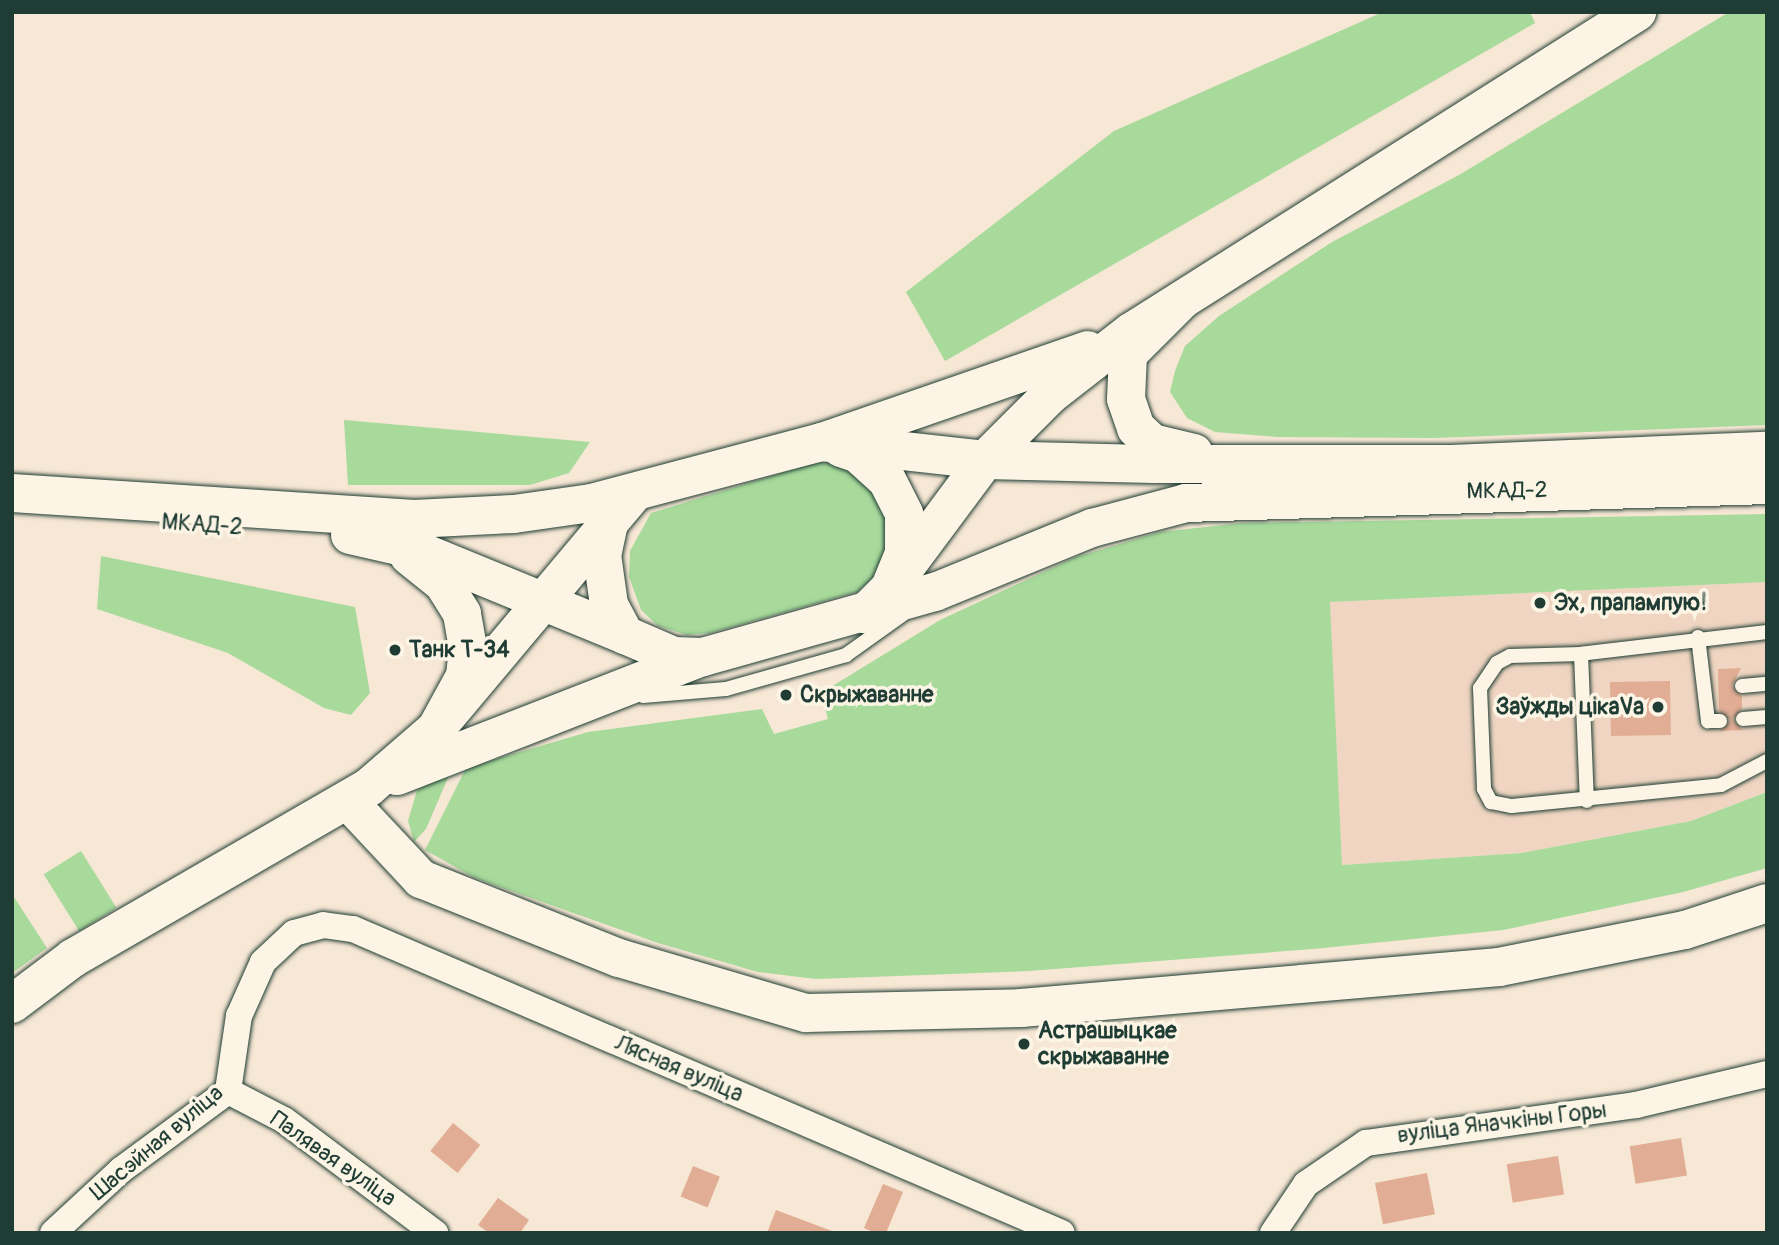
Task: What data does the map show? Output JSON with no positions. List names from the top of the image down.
{
  "streets": {
    "main road": ["МКАД-2"],
    "street": [
      "Лясная вуліца",
      "вуліца Яначкіны Горы",
      "Шасэйная вуліца",
      "Палявая вуліца"
    ]
  },
  "crossings": [
    ["Лясная вуліца", "Шасэйная вуліца"],
    ["Шасэйная вуліца", "Палявая вуліца"]
  ],
  "places": [
    "Эх, прапампую!",
    "Танк Т-34",
    "Скрыжаванне",
    "Заўжды цікаVа",
    "Астрашыцкае скрыжаванне"
  ]
}
